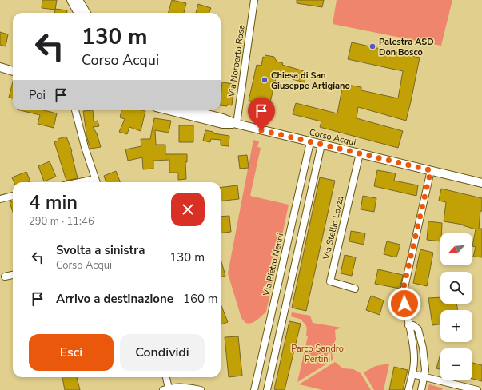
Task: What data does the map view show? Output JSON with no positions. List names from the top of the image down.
{
  "streets": {
    "street": [
      "Via Norberto Rosa",
      "Corso Acqui",
      "Via Stellio Lozza",
      "Via Pietro Nenni"
    ]
  },
  "crossings": [
    ["Via Norberto Rosa", "Corso Acqui"],
    ["Corso Acqui", "Via Stellio Lozza"],
    ["Corso Acqui", "Via Pietro Nenni"]
  ],
  "parks": ["Parco Sandro Pertini"],
  "places": ["Palestra ASD Don Bosco", "Chiesa di San Giuseppe Artigiano"],
  "north": "bottom left",
  "page": {
    "turn": ["130 m", "Corso Acqui"],
    "then": "Poi",
    "heading": ["4 min", "290 m · 11:46"],
    "map_buttons": ["+", "−"],
    "list": [
      {
        "name": "Svolta a sinistra",
        "note": "Corso Acqui",
        "value": "130 m"
      },
      {
        "name": "Arrivo a destinazione",
        "value": "160 m"
      }
    ],
    "buttons": ["Esci", "Condividi"]
  }
}
